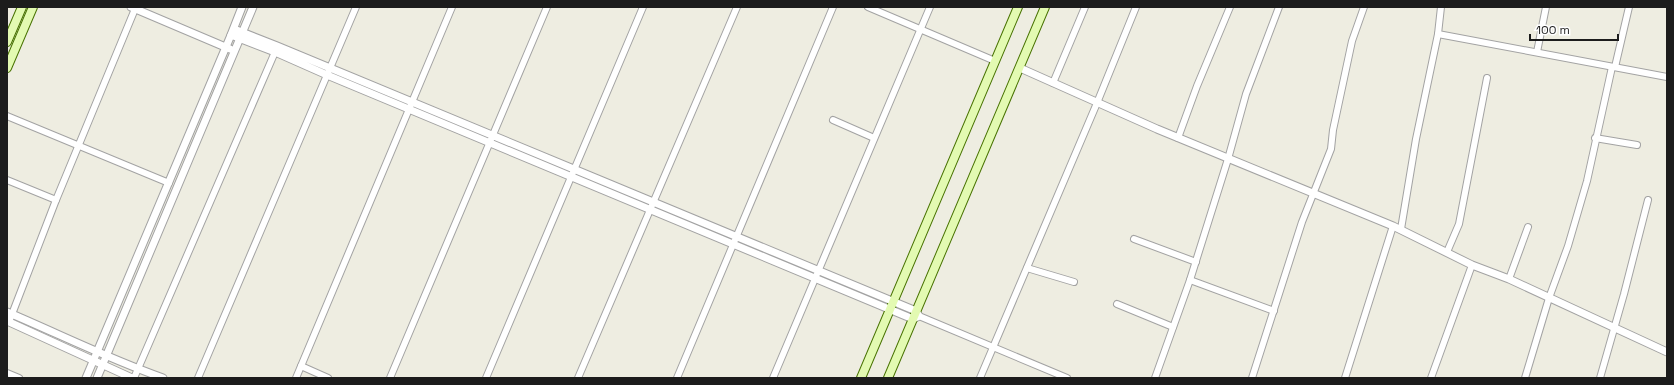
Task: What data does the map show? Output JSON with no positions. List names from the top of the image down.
{
  "scale_bar": "100 m"
}
